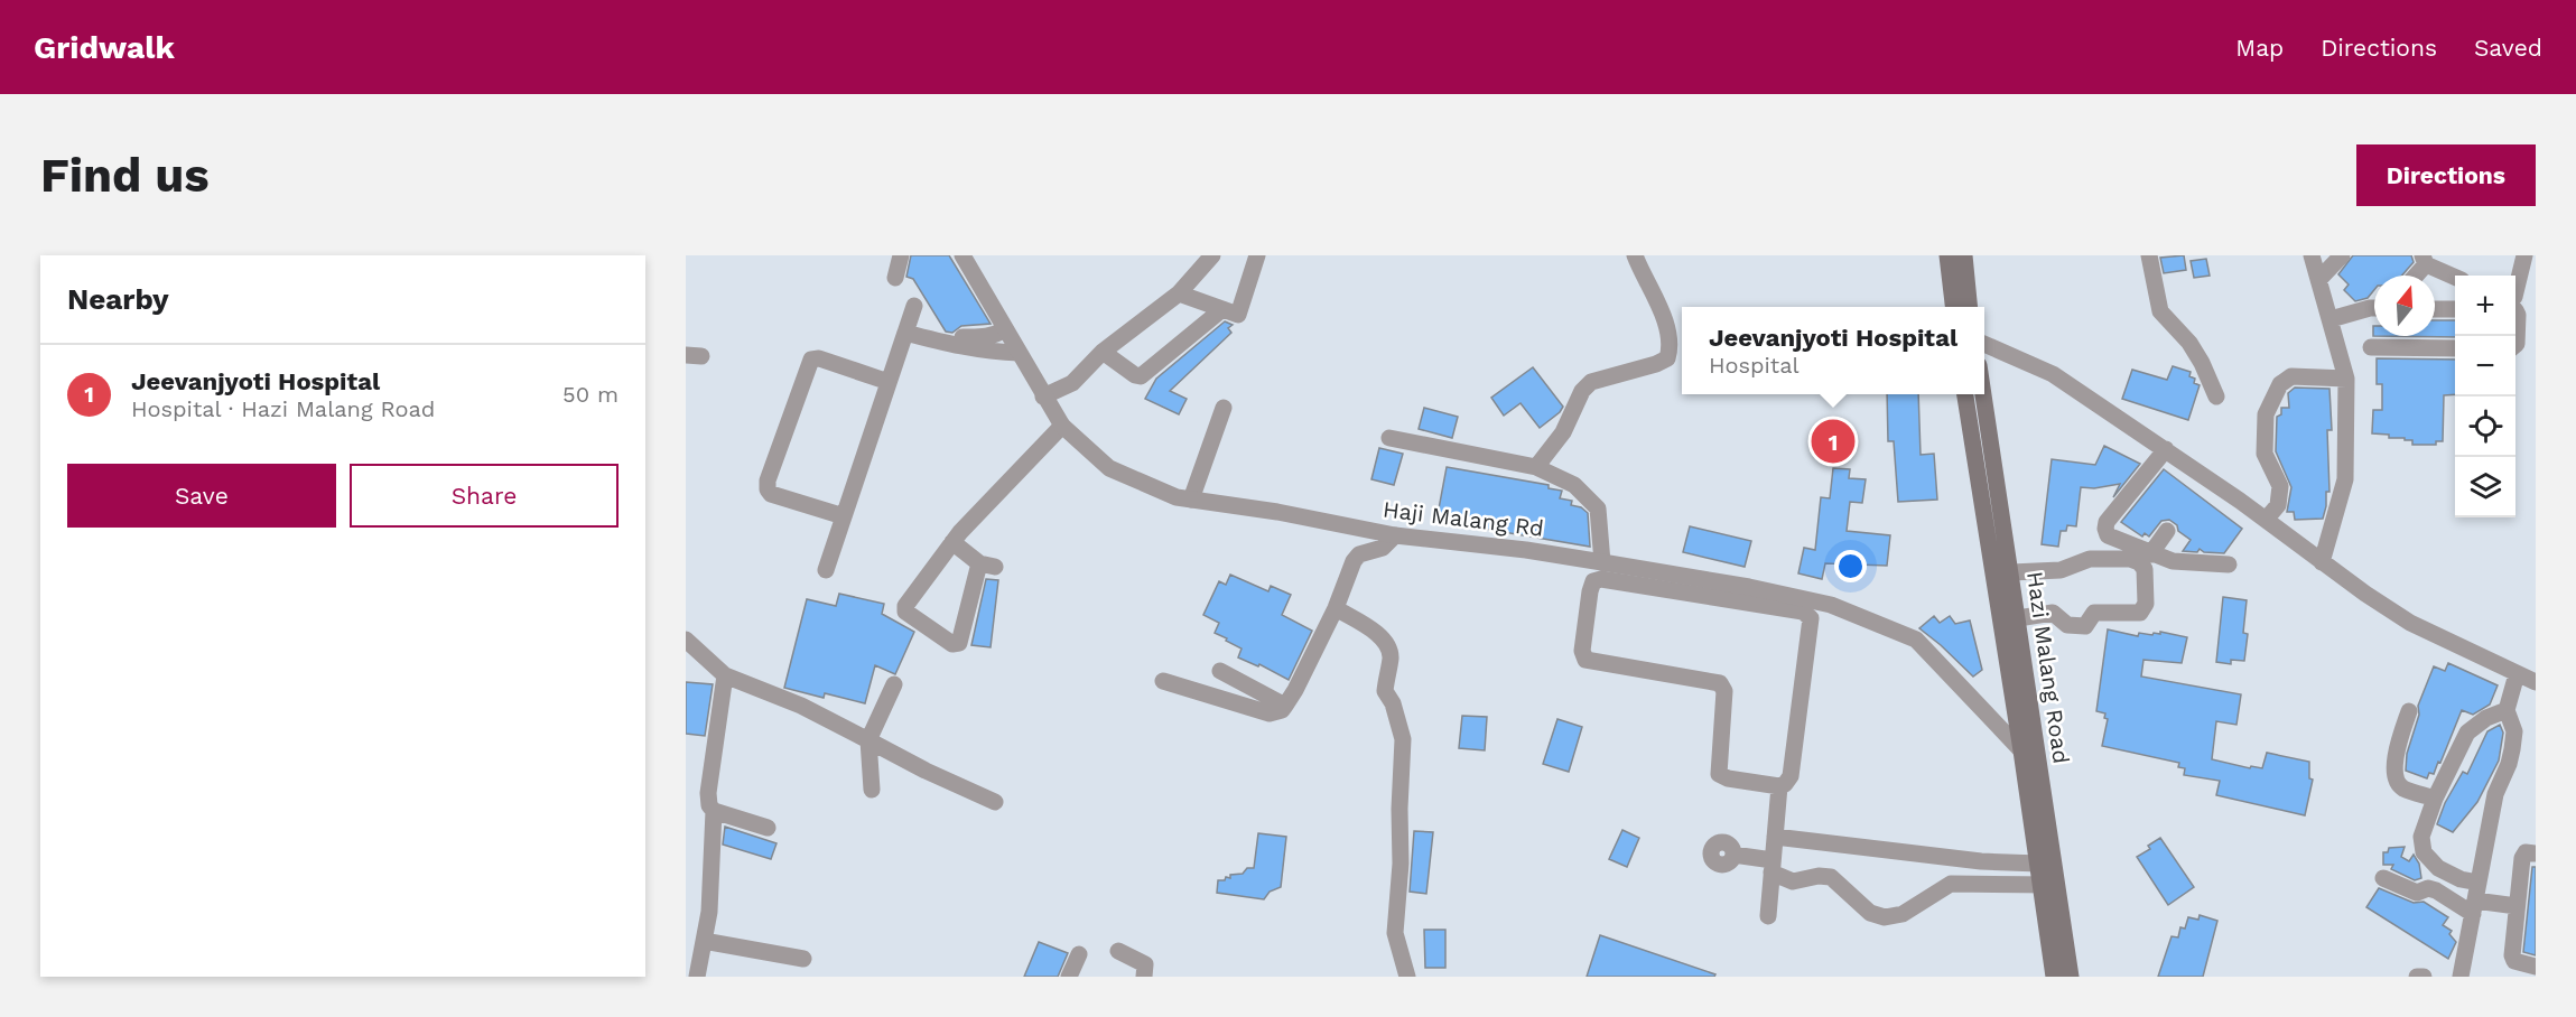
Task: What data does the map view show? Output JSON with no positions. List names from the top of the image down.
{
  "streets": {
    "main road": ["Hazi Malang Road"],
    "street": ["Haji Malang Rd"]
  },
  "crossings": [
    ["Haji Malang Rd", "Hazi Malang Road"]
  ],
  "north": "top",
  "page": {
    "header": "Gridwalk",
    "nav": ["Map", "Directions", "Saved"],
    "buttons": [
      "Directions",
      ["Save", "Share"]
    ],
    "title": "Find us",
    "heading": "Nearby",
    "map_buttons": ["+", "−"],
    "popup": ["Jeevanjyoti Hospital", "Hospital"],
    "list": [
      {
        "mark": "1",
        "name": "Jeevanjyoti Hospital",
        "note": "Hospital · Hazi Malang Road",
        "value": "50 m"
      }
    ],
    "pins": "1"
  }
}
